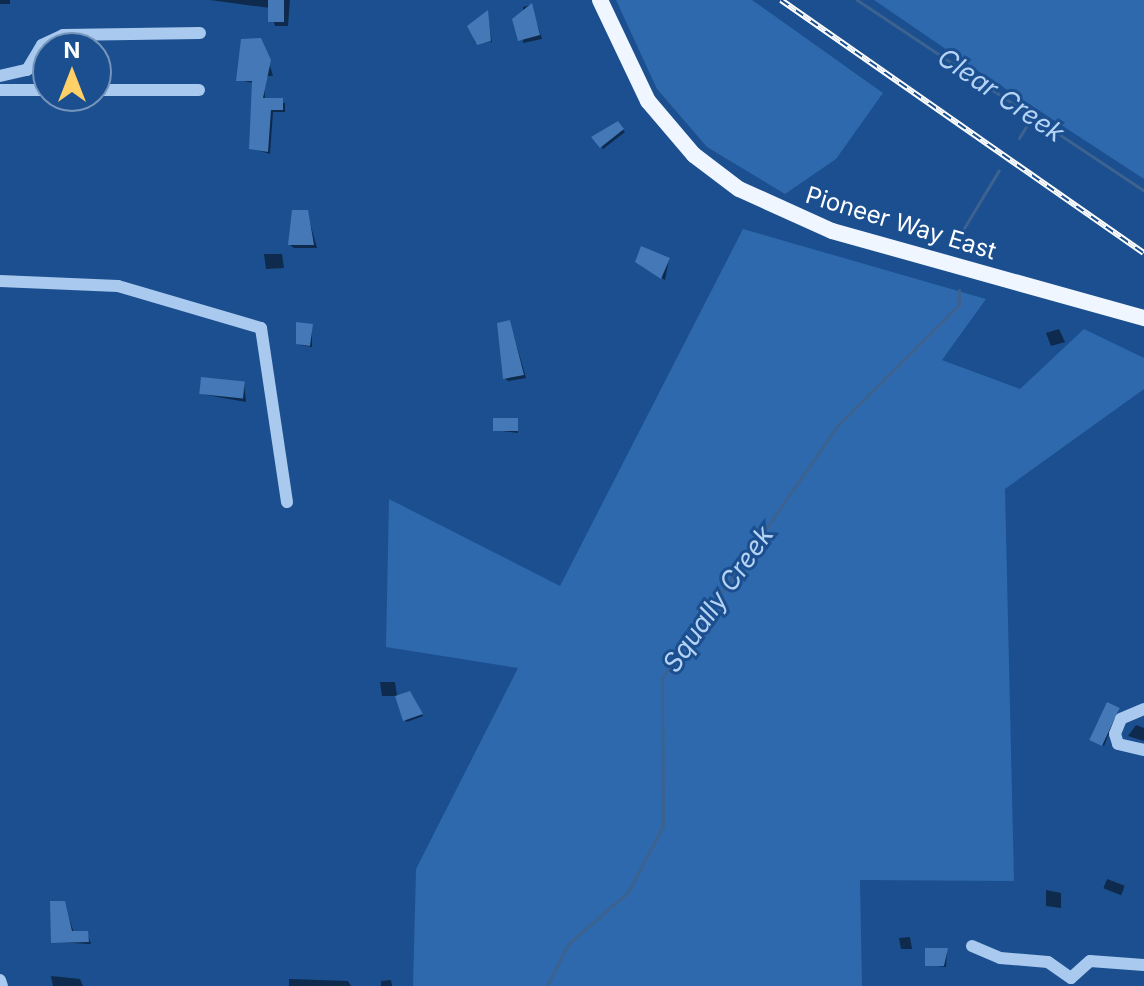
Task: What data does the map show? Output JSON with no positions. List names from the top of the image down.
{
  "streets": {
    "main road": ["Pioneer Way East"]
  },
  "water": ["Clear Creek", "Squally Creek"],
  "north": "top"
}
